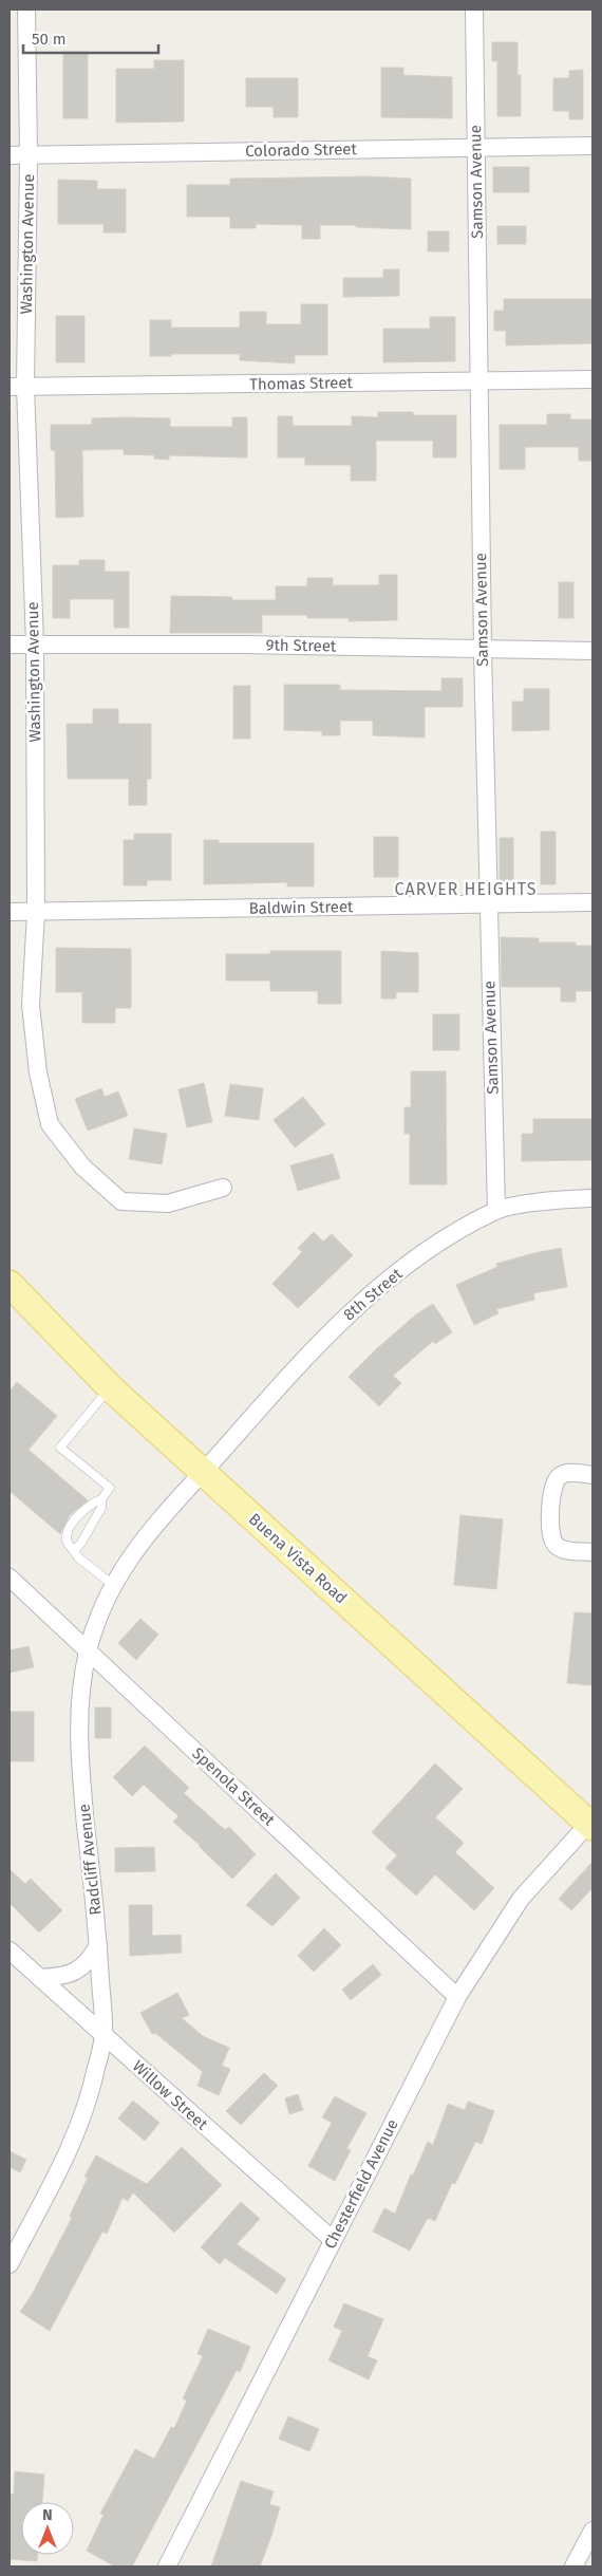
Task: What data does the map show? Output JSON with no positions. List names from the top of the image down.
{
  "streets": {
    "main road": ["Buena Vista Road"],
    "street": [
      "Colorado Street",
      "Samson Avenue",
      "Washington Avenue",
      "Thomas Street",
      "9th Street",
      "Baldwin Street",
      "8th Street",
      "Spenola Street",
      "Radcliff Avenue",
      "Willow Street",
      "Chesterfield Avenue"
    ]
  },
  "crossings": [
    ["Colorado Street", "Samson Avenue"],
    ["Colorado Street", "Washington Avenue"],
    ["Samson Avenue", "Thomas Street"],
    ["Samson Avenue", "9th Street"],
    ["Samson Avenue", "Baldwin Street"],
    ["Samson Avenue", "8th Street"],
    ["Washington Avenue", "Thomas Street"],
    ["Washington Avenue", "9th Street"],
    ["Washington Avenue", "Baldwin Street"],
    ["8th Street", "Buena Vista Road"],
    ["8th Street", "Radcliff Avenue"],
    ["Buena Vista Road", "Radcliff Avenue"],
    ["Buena Vista Road", "Chesterfield Avenue"],
    ["Spenola Street", "Radcliff Avenue"],
    ["Spenola Street", "Chesterfield Avenue"],
    ["Radcliff Avenue", "Willow Street"],
    ["Willow Street", "Chesterfield Avenue"]
  ],
  "districts": ["CARVER HEIGHTS"],
  "scale_bar": "50 m",
  "north": "top"
}
